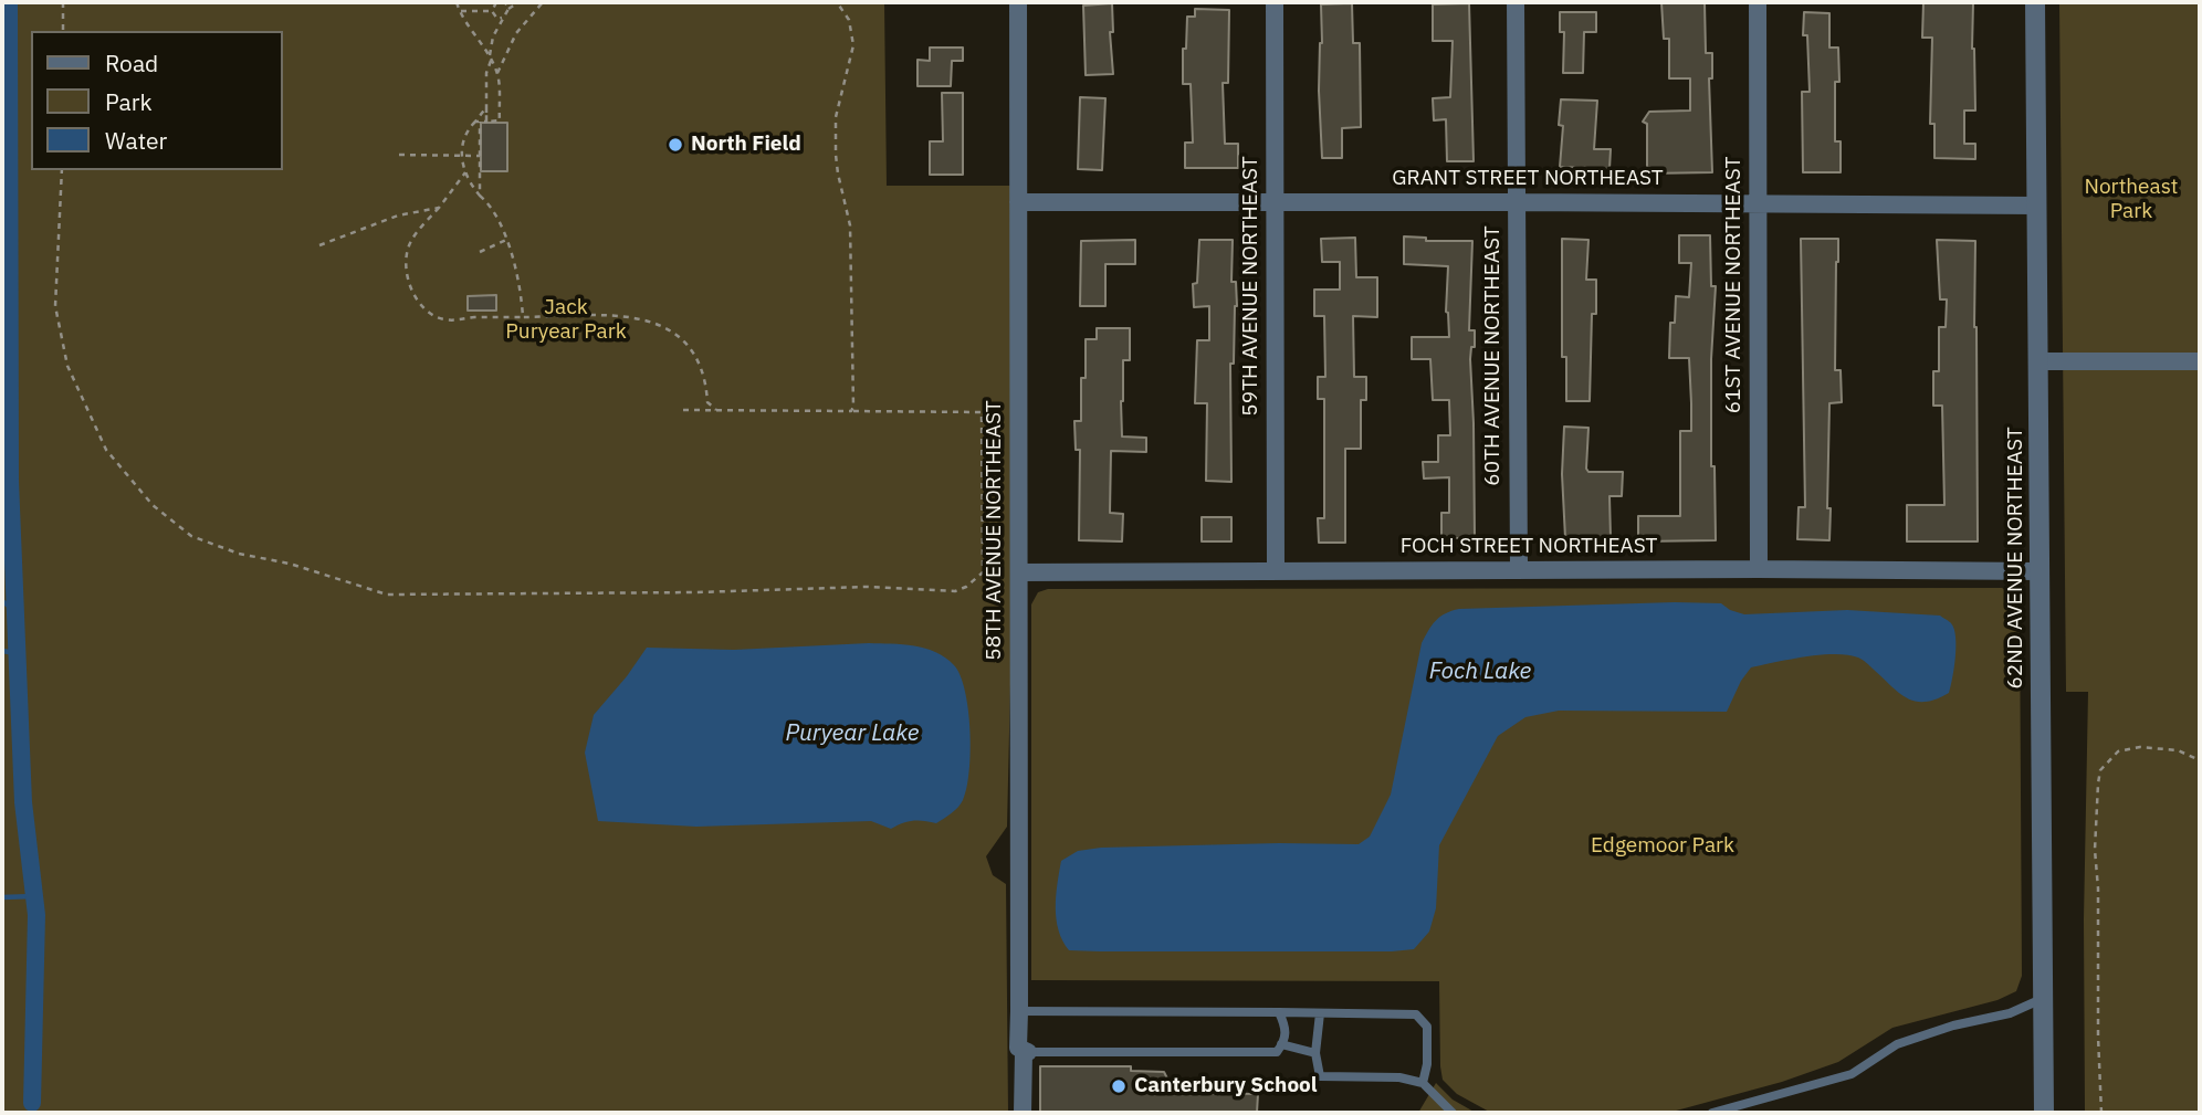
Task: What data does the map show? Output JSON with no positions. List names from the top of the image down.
{
  "streets": {
    "street": [
      "GRANT STREET NORTHEAST",
      "61ST AVENUE NORTHEAST",
      "59TH AVENUE NORTHEAST",
      "60TH AVENUE NORTHEAST",
      "58TH AVENUE NORTHEAST",
      "FOCH STREET NORTHEAST",
      "62ND AVENUE NORTHEAST"
    ]
  },
  "crossings": [
    ["GRANT STREET NORTHEAST", "61ST AVENUE NORTHEAST"],
    ["GRANT STREET NORTHEAST", "59TH AVENUE NORTHEAST"],
    ["GRANT STREET NORTHEAST", "60TH AVENUE NORTHEAST"],
    ["GRANT STREET NORTHEAST", "58TH AVENUE NORTHEAST"],
    ["GRANT STREET NORTHEAST", "62ND AVENUE NORTHEAST"],
    ["61ST AVENUE NORTHEAST", "FOCH STREET NORTHEAST"],
    ["59TH AVENUE NORTHEAST", "FOCH STREET NORTHEAST"],
    ["60TH AVENUE NORTHEAST", "FOCH STREET NORTHEAST"],
    ["58TH AVENUE NORTHEAST", "FOCH STREET NORTHEAST"],
    ["FOCH STREET NORTHEAST", "62ND AVENUE NORTHEAST"]
  ],
  "water": ["Foch Lake", "Puryear Lake"],
  "parks": ["Northeast Park", "Jack Puryear Park", "Edgemoor Park"],
  "places": ["North Field", "Canterbury School"],
  "legend": ["Road", "Park", "Water"]
}
